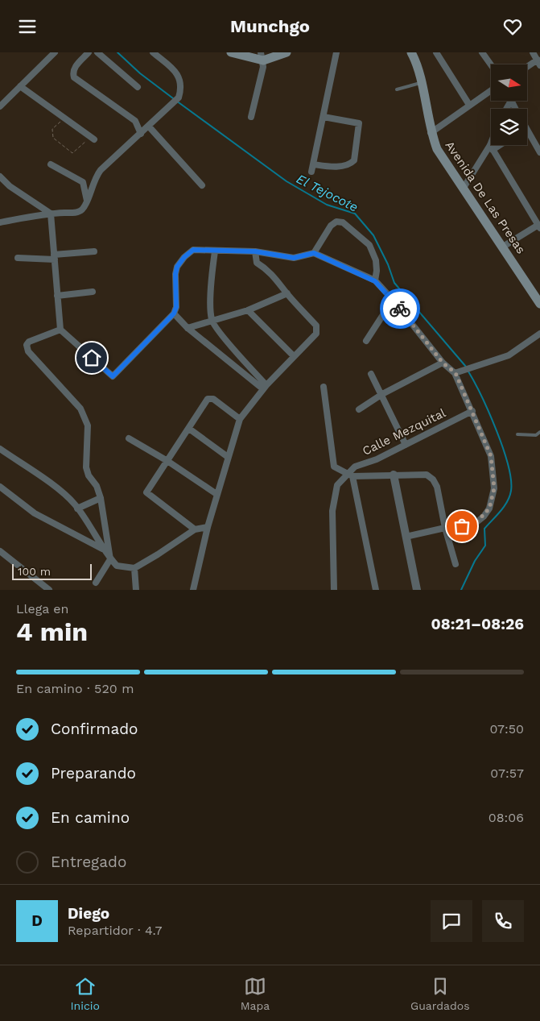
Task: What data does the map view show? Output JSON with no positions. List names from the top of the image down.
{
  "streets": {
    "main road": ["Avenida De Las Presas"],
    "street": ["Calle Mezquital"]
  },
  "water": ["El Tejocote"],
  "scale_bar": "100 m",
  "north": "right",
  "page": {
    "header": "Munchgo",
    "scale": "100 m",
    "heading": ["4 min", "Llega en", "08:21–08:26"],
    "panel": ["Diego", "Repartidor · 4.7"],
    "bar": "En camino · 520 m",
    "list": [
      ["Confirmado", "07:50"],
      ["Preparando", "07:57"],
      ["En camino", "08:06"],
      "Entregado"
    ],
    "round": "D",
    "tabs": ["Inicio", "Mapa", "Guardados"]
  }
}
